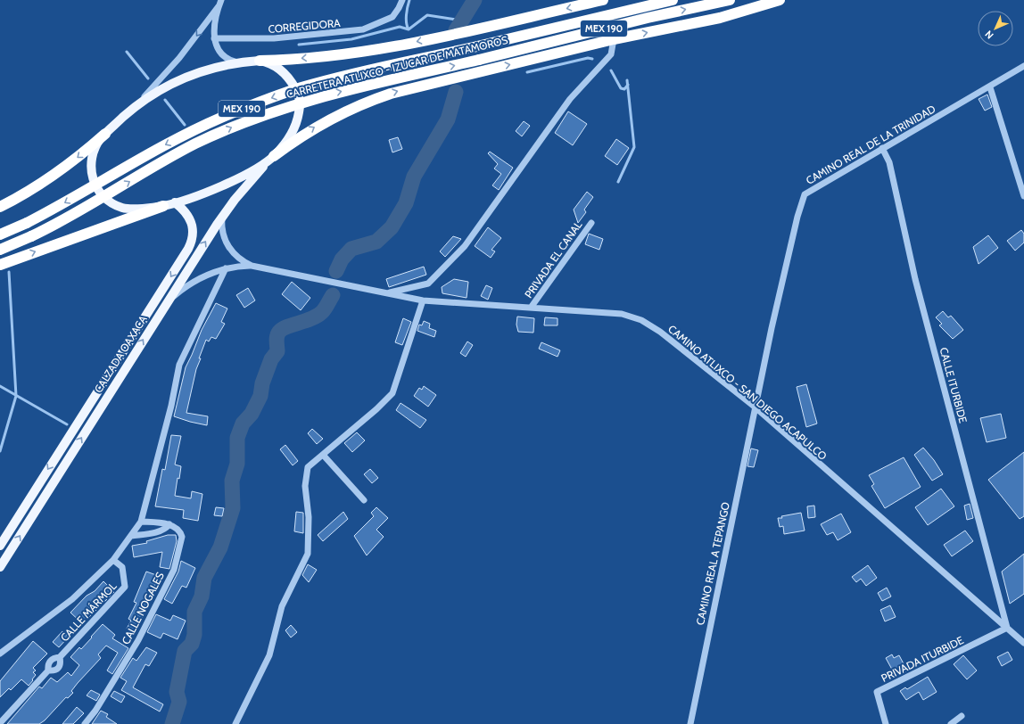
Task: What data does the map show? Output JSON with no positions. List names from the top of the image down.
{
  "streets": {
    "highway": ["MEX 190", "CARRETERA ATLIXCO - IZUCAR DE MATAMOROS"],
    "main road": ["CALZADA OAXACA"],
    "street": [
      "CORREGIDORA",
      "CAMINO REAL DE LA TRINIDAD",
      "PRIVADA EL CANAL",
      "CALLE ITURBIDE",
      "CAMINO ATLIXCO - SAN DIEGO ACAPULCO",
      "CAMINO REAL A TEPANGO",
      "CALLE NOGALES",
      "CALLE MÁRMOL",
      "PRIVADA ITURBIDE"
    ]
  },
  "crossings": [
    ["CAMINO REAL DE LA TRINIDAD", "CALLE ITURBIDE"],
    ["CAMINO REAL DE LA TRINIDAD", "CAMINO ATLIXCO - SAN DIEGO ACAPULCO"],
    ["CAMINO REAL DE LA TRINIDAD", "CAMINO REAL A TEPANGO"],
    ["PRIVADA EL CANAL", "CAMINO ATLIXCO - SAN DIEGO ACAPULCO"],
    ["CALZADA OAXACA", "CAMINO ATLIXCO - SAN DIEGO ACAPULCO"],
    ["CALLE ITURBIDE", "CAMINO ATLIXCO - SAN DIEGO ACAPULCO"],
    ["CALLE ITURBIDE", "PRIVADA ITURBIDE"],
    ["CAMINO ATLIXCO - SAN DIEGO ACAPULCO", "CAMINO REAL A TEPANGO"],
    ["CAMINO ATLIXCO - SAN DIEGO ACAPULCO", "PRIVADA ITURBIDE"]
  ],
  "north": "bottom left"
}
